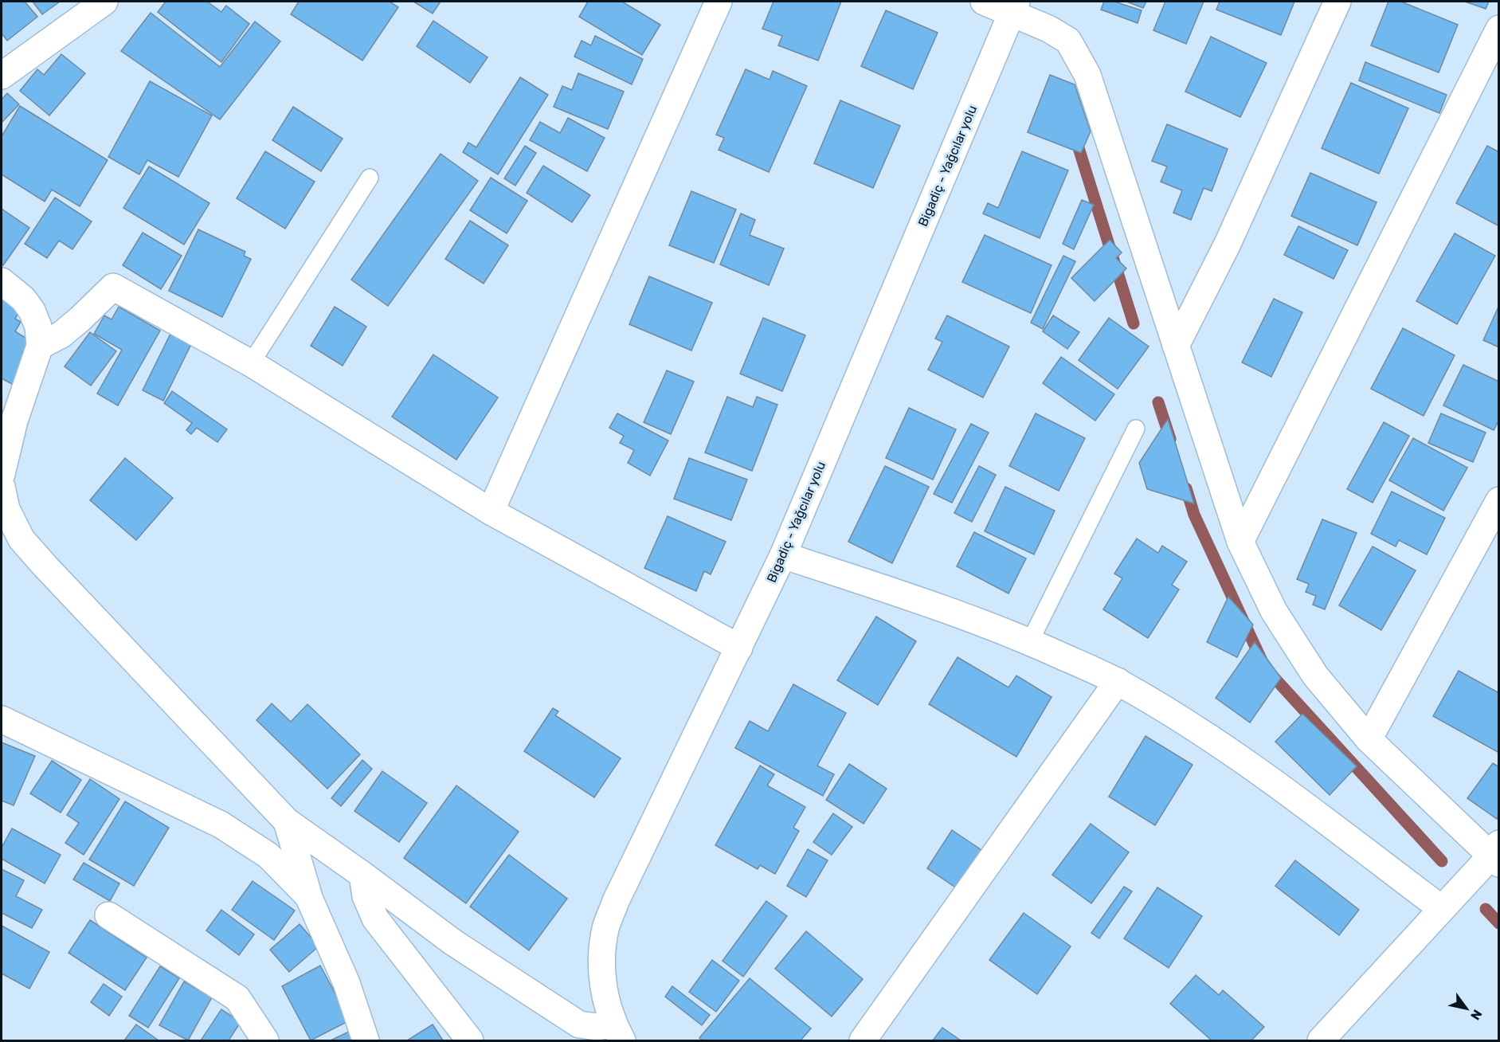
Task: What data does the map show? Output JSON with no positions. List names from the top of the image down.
{
  "streets": {
    "street": ["Bigadiç - Yağcılar yolu"]
  },
  "north": "bottom right"
}
